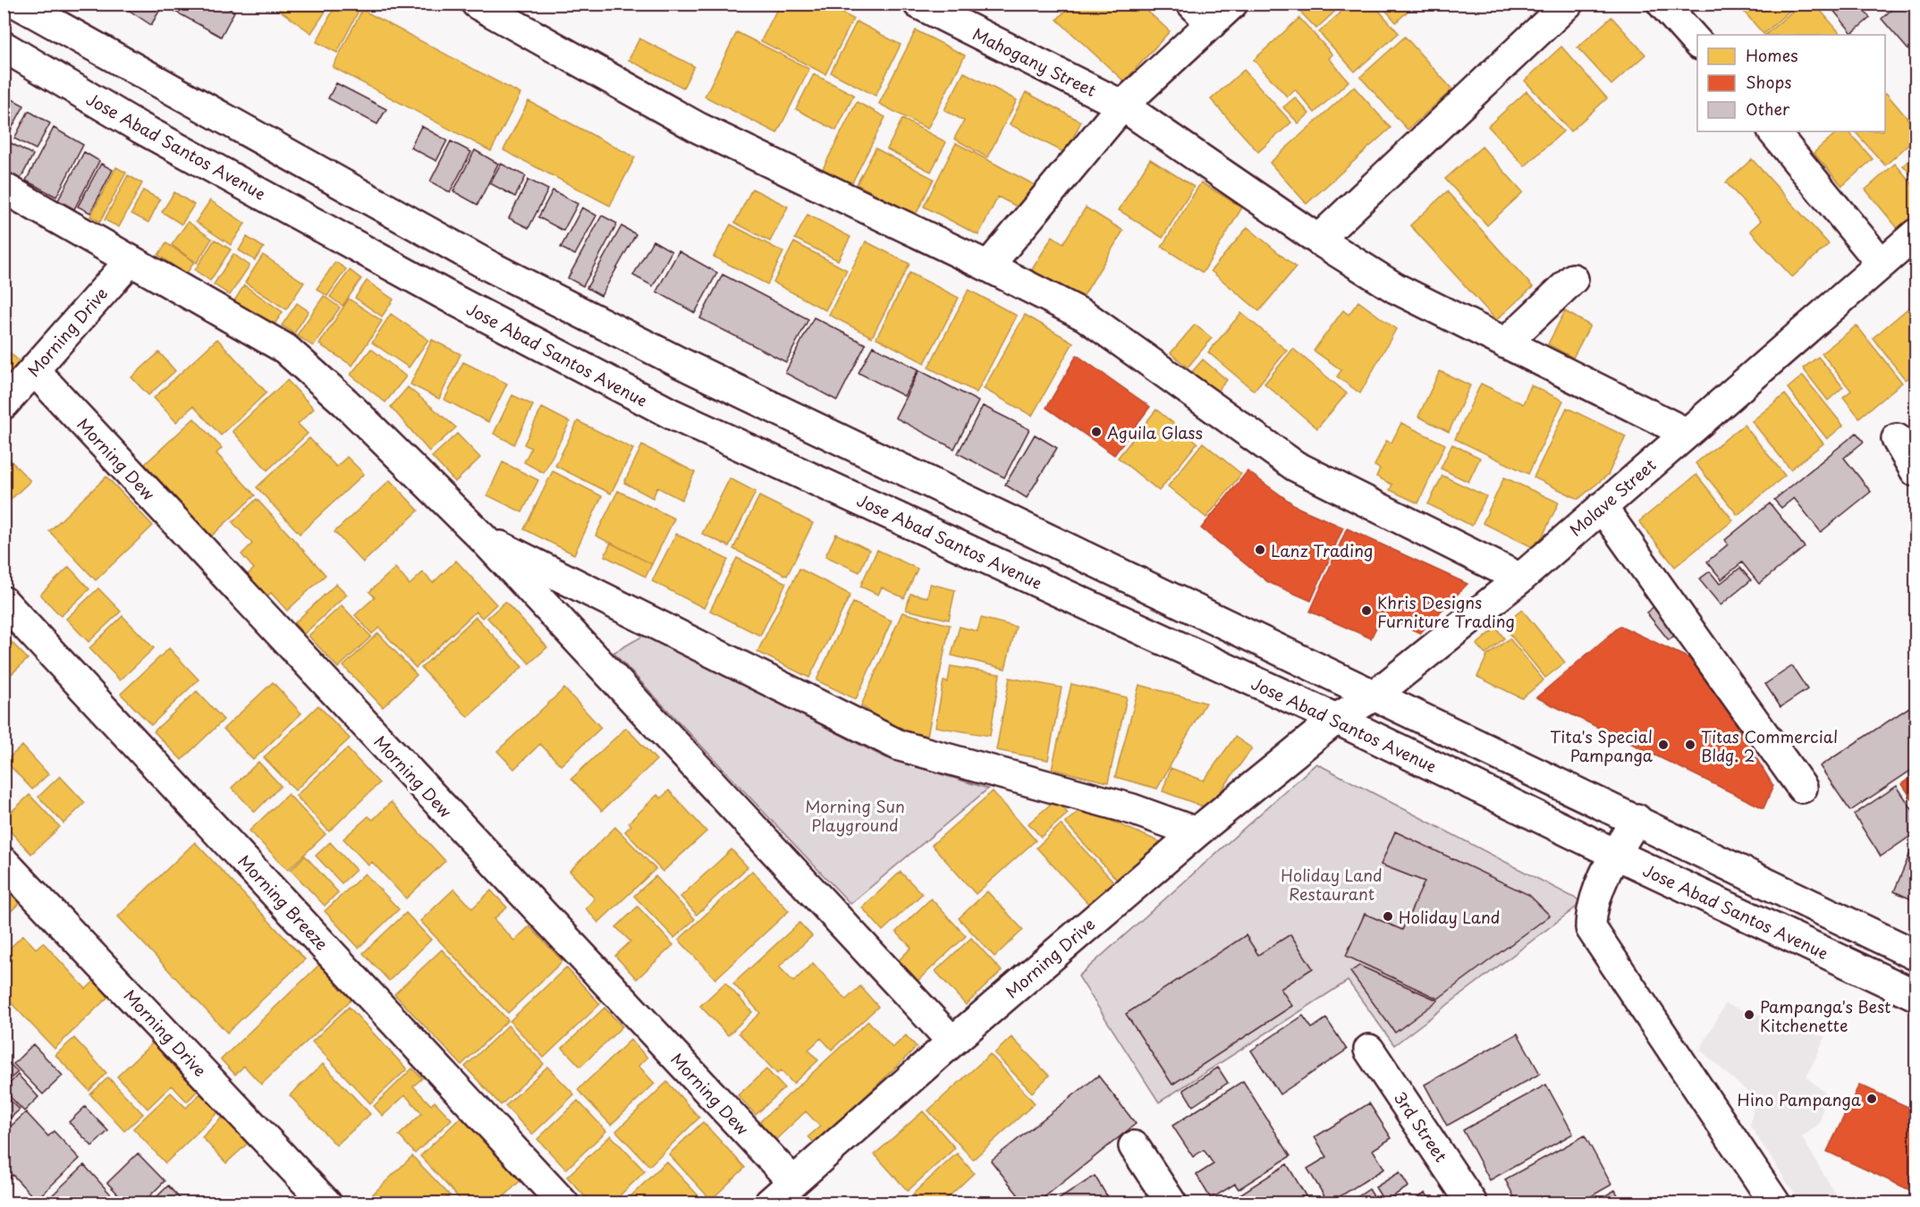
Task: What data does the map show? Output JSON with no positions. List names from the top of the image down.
{
  "streets": {
    "main road": [
      "Mahogany Street",
      "Jose Abad Santos Avenue",
      "Morning Drive",
      "Morning Dew",
      "Molave Street",
      "Morning Breeze",
      "3rd Street"
    ]
  },
  "crossings": [
    ["Mahogany Street", "Molave Street"],
    ["Jose Abad Santos Avenue", "Morning Drive"],
    ["Jose Abad Santos Avenue", "Molave Street"],
    ["Morning Drive", "Morning Dew"],
    ["Morning Drive", "Molave Street"]
  ],
  "parks": ["Morning Sun Playground", "Holiday Land Restaurant"],
  "places": [
    "Aguila Glass",
    "Lanz Trading",
    "Khris Designs Furniture Trading",
    "Tita's Special Pampanga",
    "Titas Commercial Bldg. 2",
    "Holiday Land",
    "Pampanga's Best Kitchenette",
    "Hino Pampanga"
  ],
  "legend": ["Homes", "Shops", "Other"]
}
